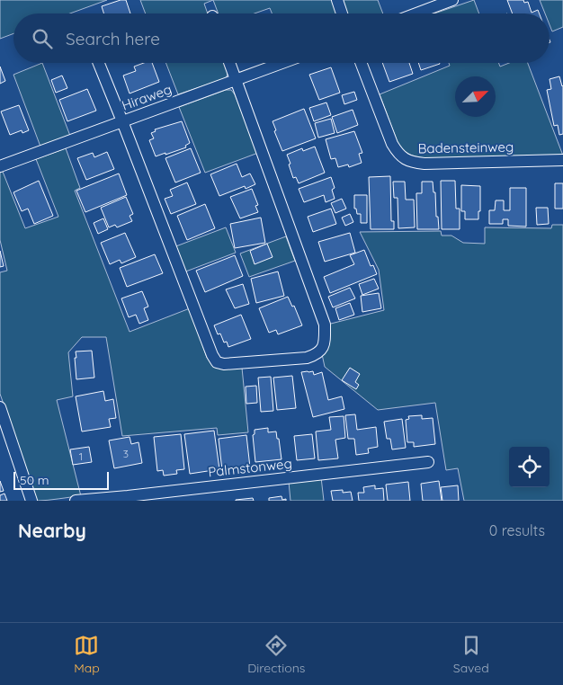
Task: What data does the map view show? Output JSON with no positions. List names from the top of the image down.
{
  "streets": {
    "street": ["Hiraweg", "Badensteinweg", "Palmstonweg"]
  },
  "house_numbers": ["3", "1"],
  "scale_bar": "50 m",
  "north": "top right",
  "page": {
    "search": "Search here",
    "scale": "50 m",
    "heading": ["Nearby", "0 results"],
    "nav": ["Map", "Directions", "Saved"]
  }
}
